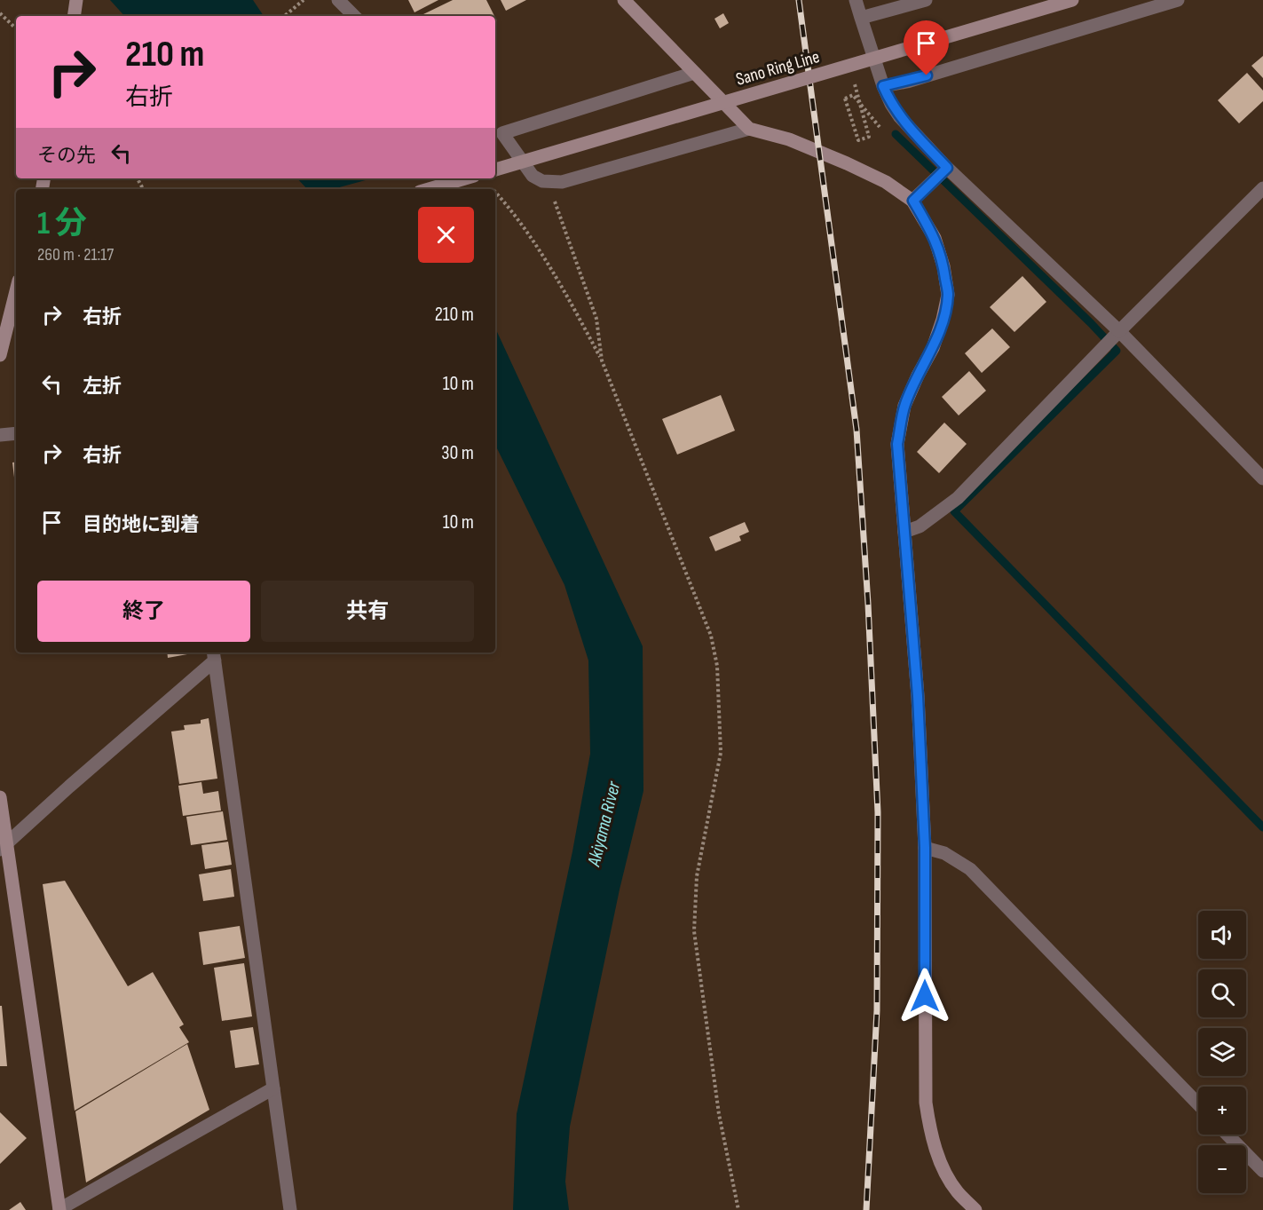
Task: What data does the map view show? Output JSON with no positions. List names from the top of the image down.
{
  "streets": {
    "street": ["Sano Ring Line"]
  },
  "water": ["Akiyama River"],
  "page": {
    "turn": ["210 m", "右折"],
    "then": "その先",
    "heading": ["1 分", "260 m · 21:17"],
    "list": [
      {
        "name": "右折",
        "value": "210 m"
      },
      {
        "name": "左折",
        "value": "10 m"
      },
      {
        "name": "右折",
        "value": "30 m"
      },
      {
        "name": "目的地に到着",
        "value": "10 m"
      }
    ],
    "buttons": ["終了", "共有"],
    "map_buttons": ["+", "−"]
  }
}
